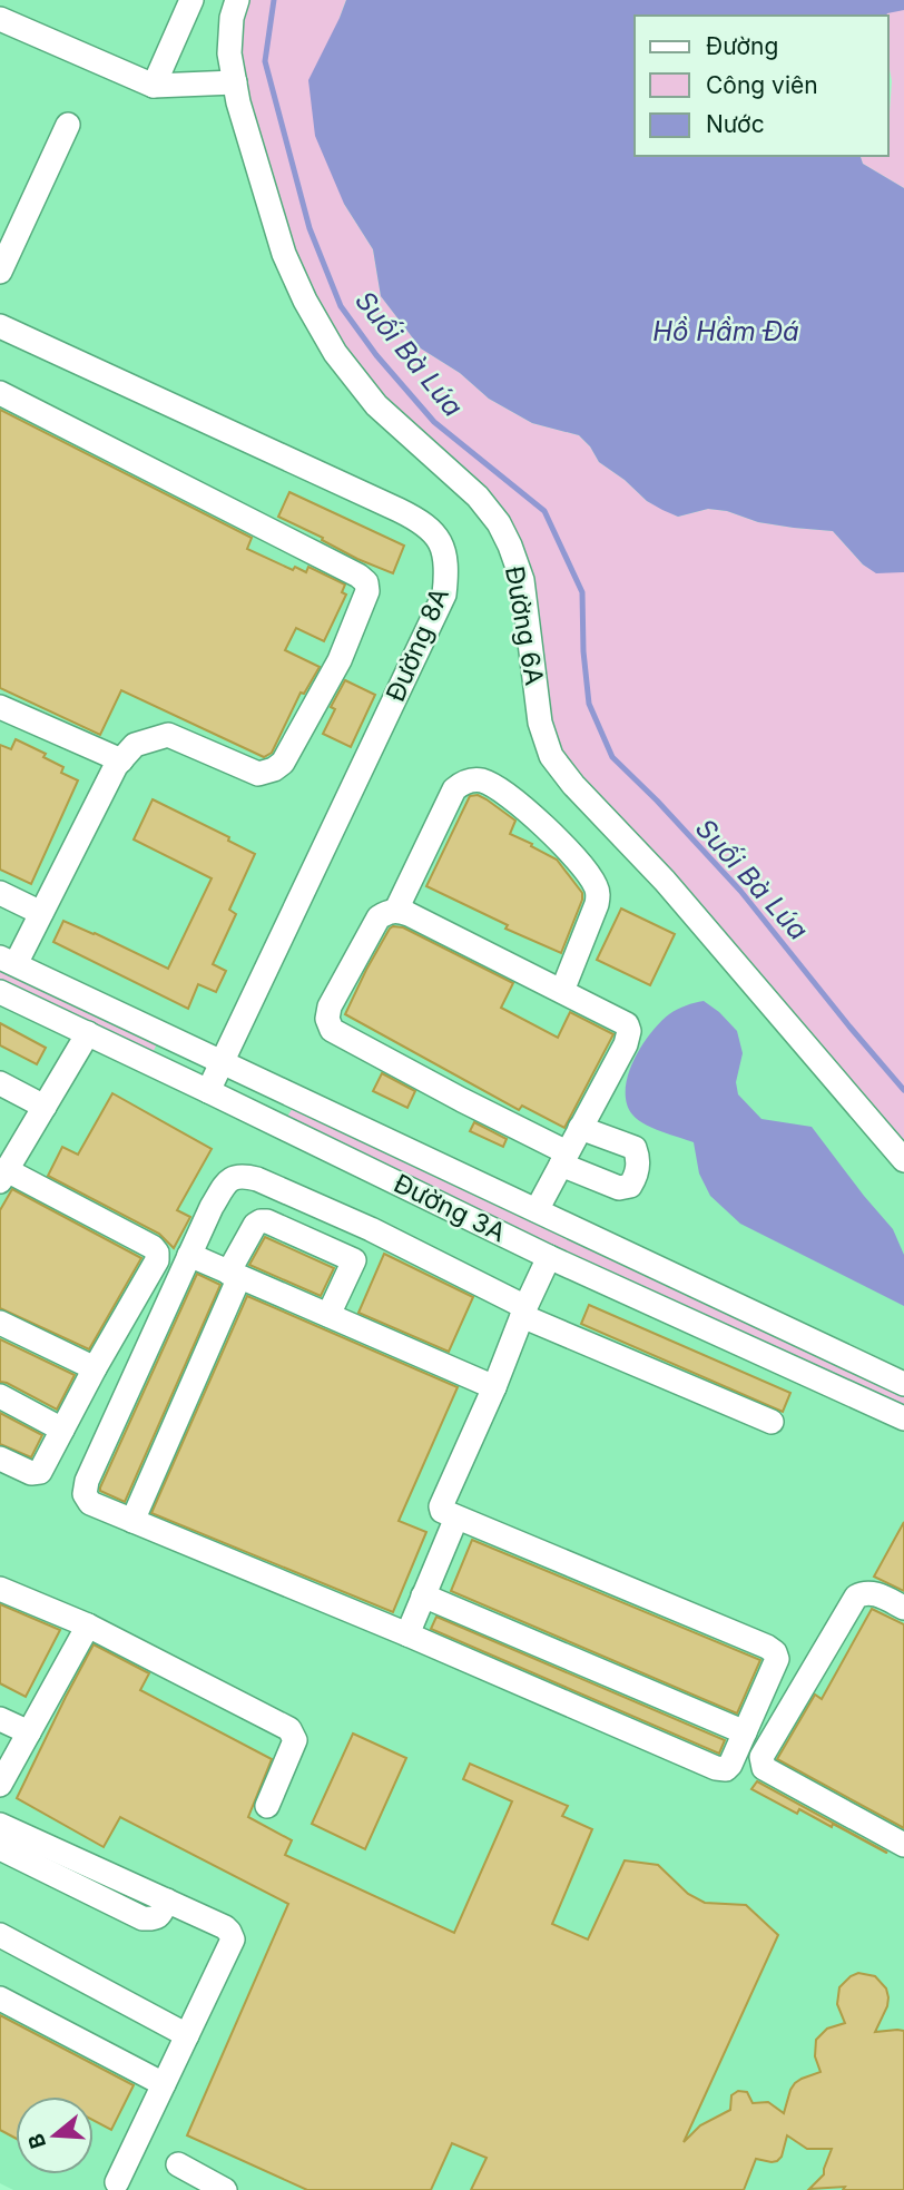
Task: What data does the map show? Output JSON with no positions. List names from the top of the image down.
{
  "streets": {
    "street": ["Đường 6A", "Đường 8A", "Đường 3A"]
  },
  "crossings": [
    ["Đường 8A", "Đường 3A"]
  ],
  "water": ["Hồ Hầm Đá", "Suối Bà Lúa"],
  "legend": ["Đường", "Công viên", "Nước"],
  "north": "left"
}
